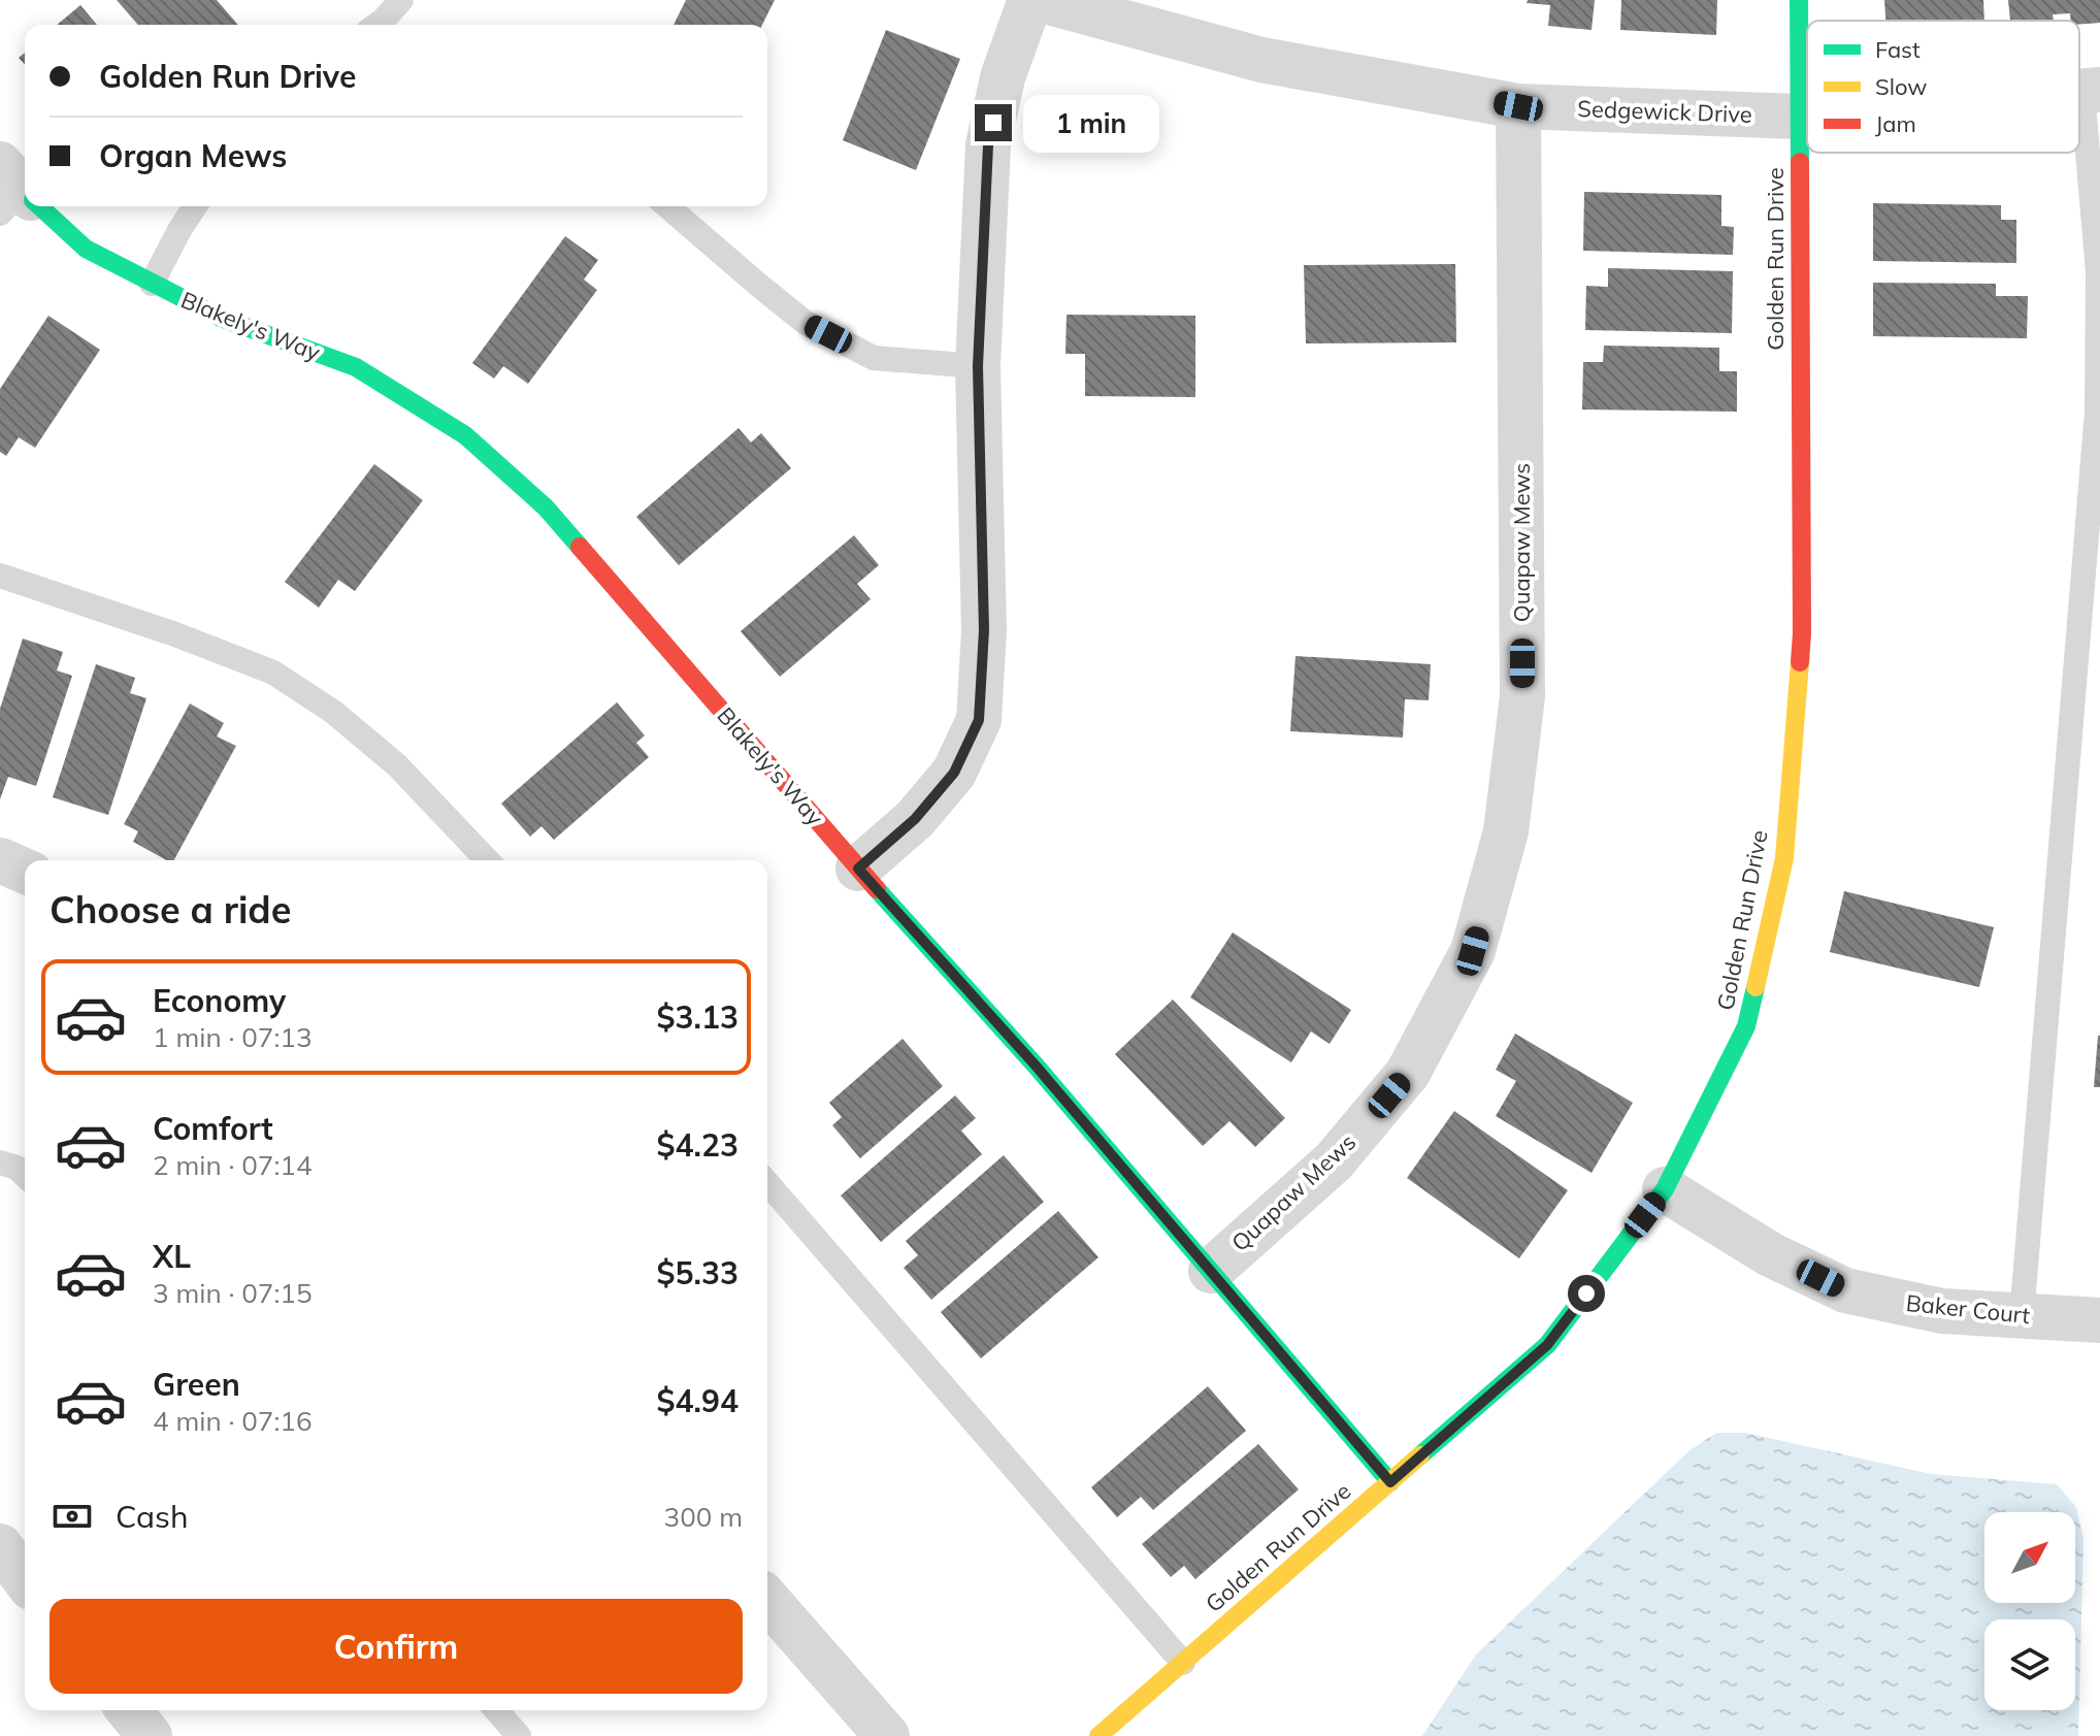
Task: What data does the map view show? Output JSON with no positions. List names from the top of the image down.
{
  "streets": {
    "street": [
      "Sedgewick Drive",
      "Golden Run Drive",
      "Blakely's Way",
      "Quapaw Mews",
      "Baker Court"
    ]
  },
  "crossings": [
    ["Sedgewick Drive", "Golden Run Drive"],
    ["Sedgewick Drive", "Quapaw Mews"],
    ["Golden Run Drive", "Blakely's Way"],
    ["Golden Run Drive", "Baker Court"],
    ["Blakely's Way", "Quapaw Mews"]
  ],
  "legend": ["Fast", "Slow", "Jam"],
  "north": "top right",
  "page": {
    "banner": ["Golden Run Drive", "Organ Mews"],
    "bubble": "1 min",
    "heading": "Choose a ride",
    "list": [
      {
        "name": "Economy",
        "note": "1 min · 07:13",
        "value": "$3.13"
      },
      {
        "name": "Comfort",
        "note": "2 min · 07:14",
        "value": "$4.23"
      },
      {
        "name": "XL",
        "note": "3 min · 07:15",
        "value": "$5.33"
      },
      {
        "name": "Green",
        "note": "4 min · 07:16",
        "value": "$4.94"
      }
    ],
    "pay": ["Cash", "300 m"],
    "buttons": "Confirm"
  }
}
